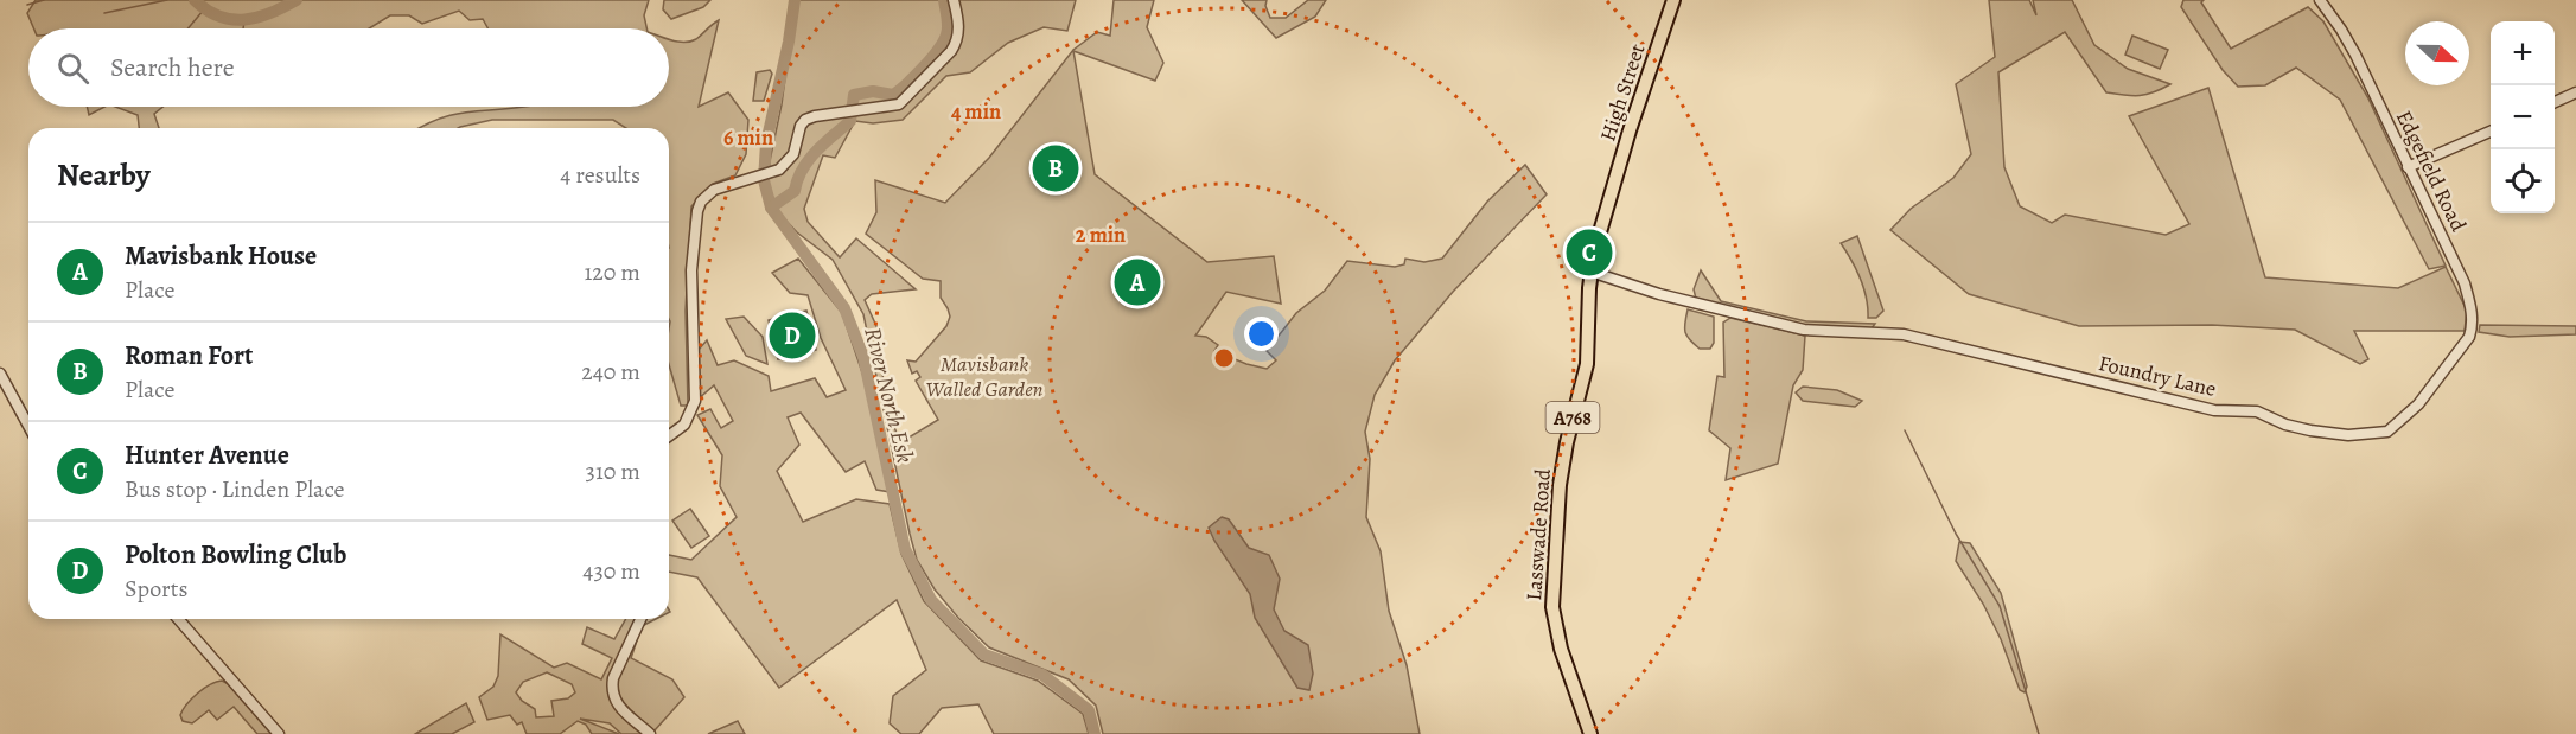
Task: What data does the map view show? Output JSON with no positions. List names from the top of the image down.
{
  "streets": {
    "main road": ["High Street", "A768", "Lasswade Road"],
    "street": ["Edgefield Road", "Foundry Lane"]
  },
  "crossings": [
    ["High Street", "Foundry Lane"],
    ["High Street", "Lasswade Road"],
    ["Edgefield Road", "Foundry Lane"],
    ["Foundry Lane", "Lasswade Road"]
  ],
  "water": ["River North Esk"],
  "parks": ["Mavisbank Walled Garden"],
  "north": "right",
  "page": {
    "map_buttons": ["+", "−"],
    "search": "Search here",
    "heading": ["Nearby", "4 results"],
    "pins": [
      "B",
      "C",
      "A",
      "D"
    ],
    "list": [
      {
        "mark": "A",
        "name": "Mavisbank House",
        "note": "Place",
        "value": "120 m"
      },
      {
        "mark": "B",
        "name": "Roman Fort",
        "note": "Place",
        "value": "240 m"
      },
      {
        "mark": "C",
        "name": "Hunter Avenue",
        "note": "Bus stop · Linden Place",
        "value": "310 m"
      },
      {
        "mark": "D",
        "name": "Polton Bowling Club",
        "note": "Sports",
        "value": "430 m"
      }
    ]
  },
  "rings": ["4 min", "6 min", "2 min"]
}
